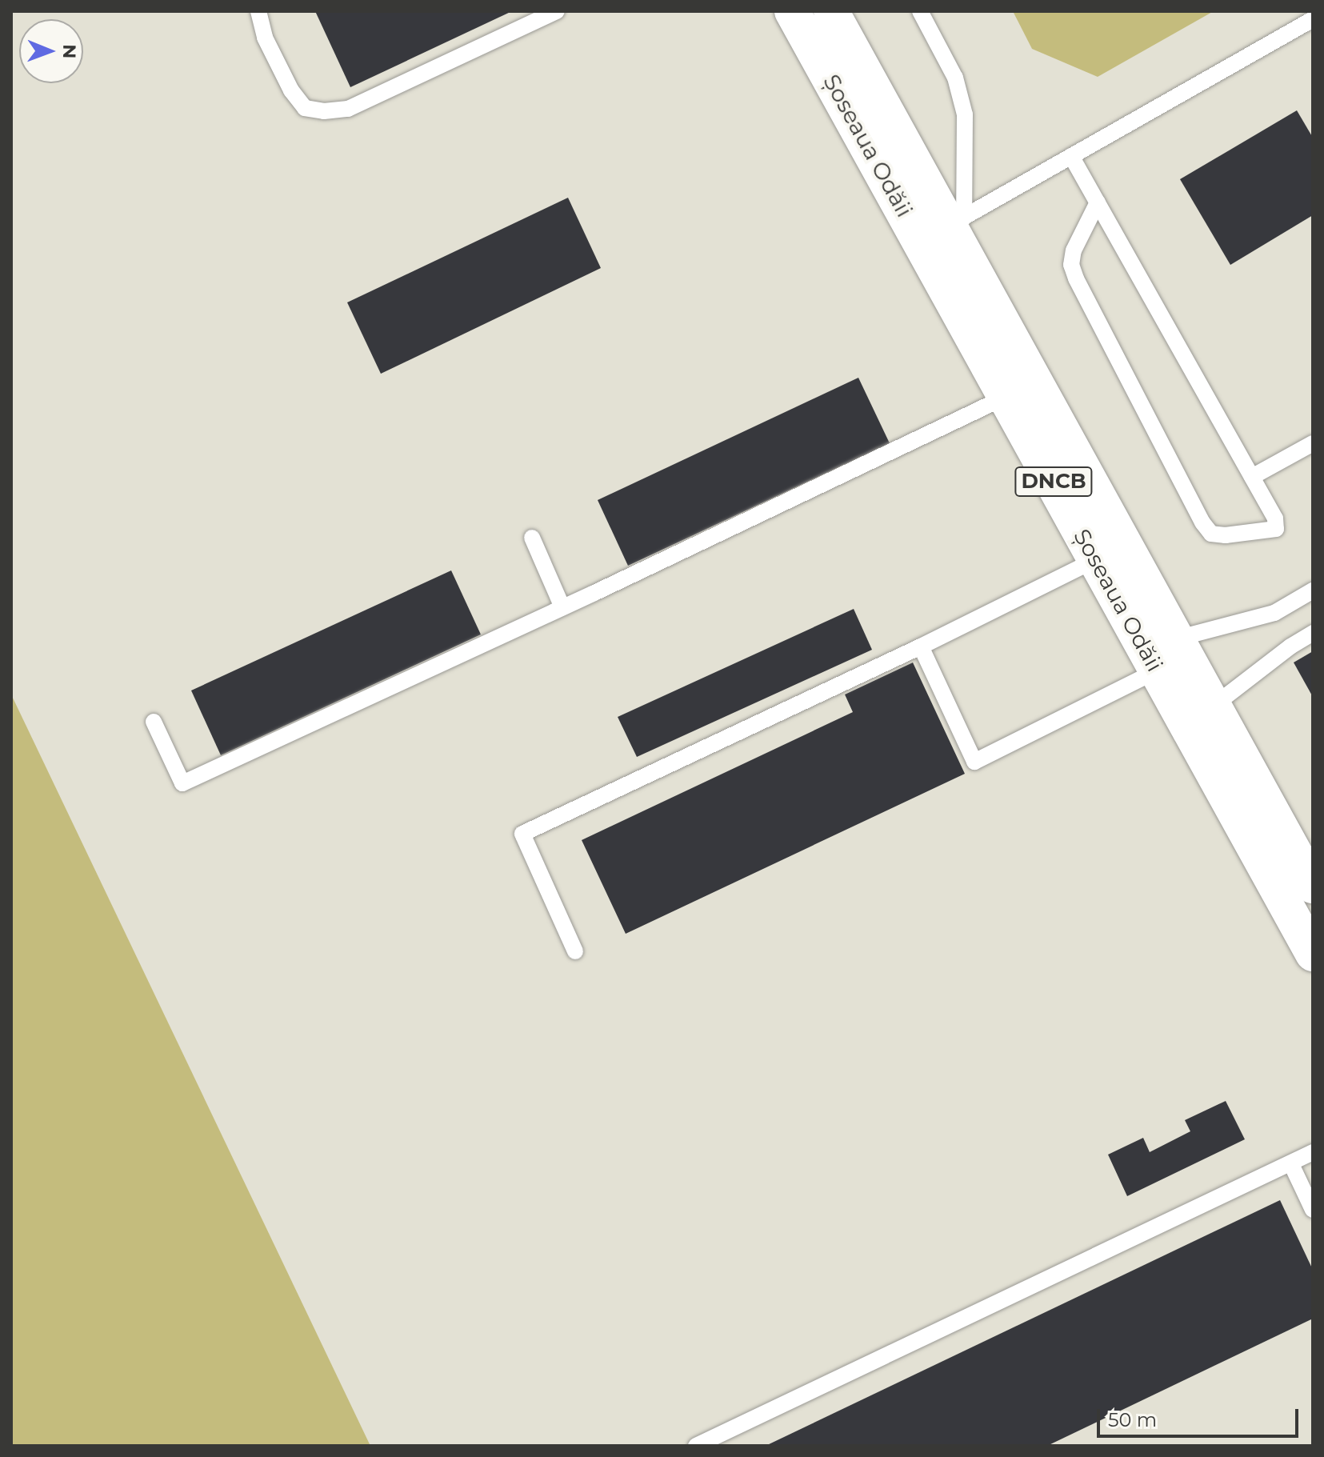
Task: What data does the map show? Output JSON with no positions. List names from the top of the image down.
{
  "streets": {
    "main road": ["Șoseaua Odăii", "DNCB"]
  },
  "scale_bar": "50 m",
  "north": "right"
}
